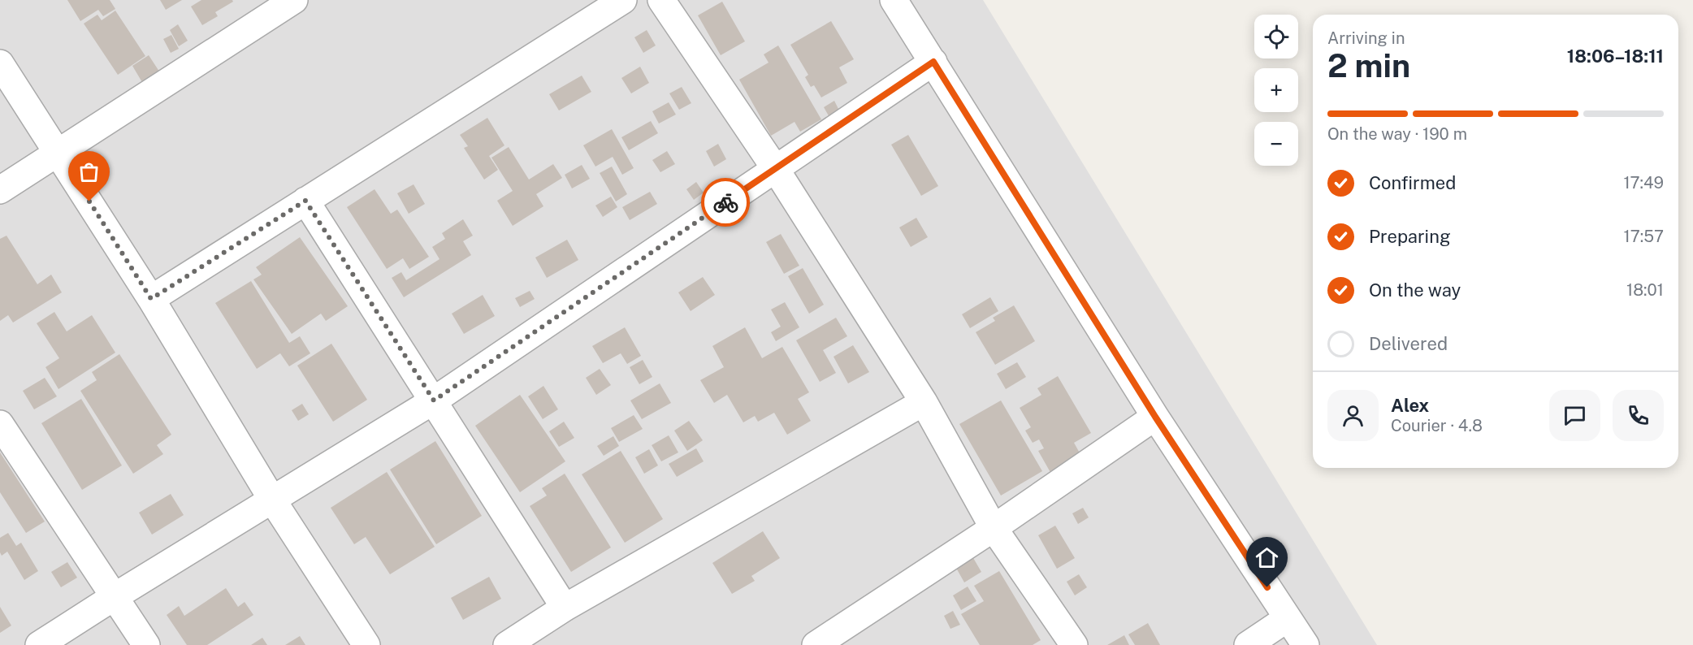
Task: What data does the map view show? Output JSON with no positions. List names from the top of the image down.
{
  "page": {
    "map_buttons": ["+", "−"],
    "heading": ["2 min", "Arriving in", "18:06–18:11"],
    "panel": ["Alex", "Courier · 4.8"],
    "bar": "On the way · 190 m",
    "list": [
      ["Confirmed", "17:49"],
      ["Preparing", "17:57"],
      ["On the way", "18:01"],
      "Delivered"
    ]
  }
}
